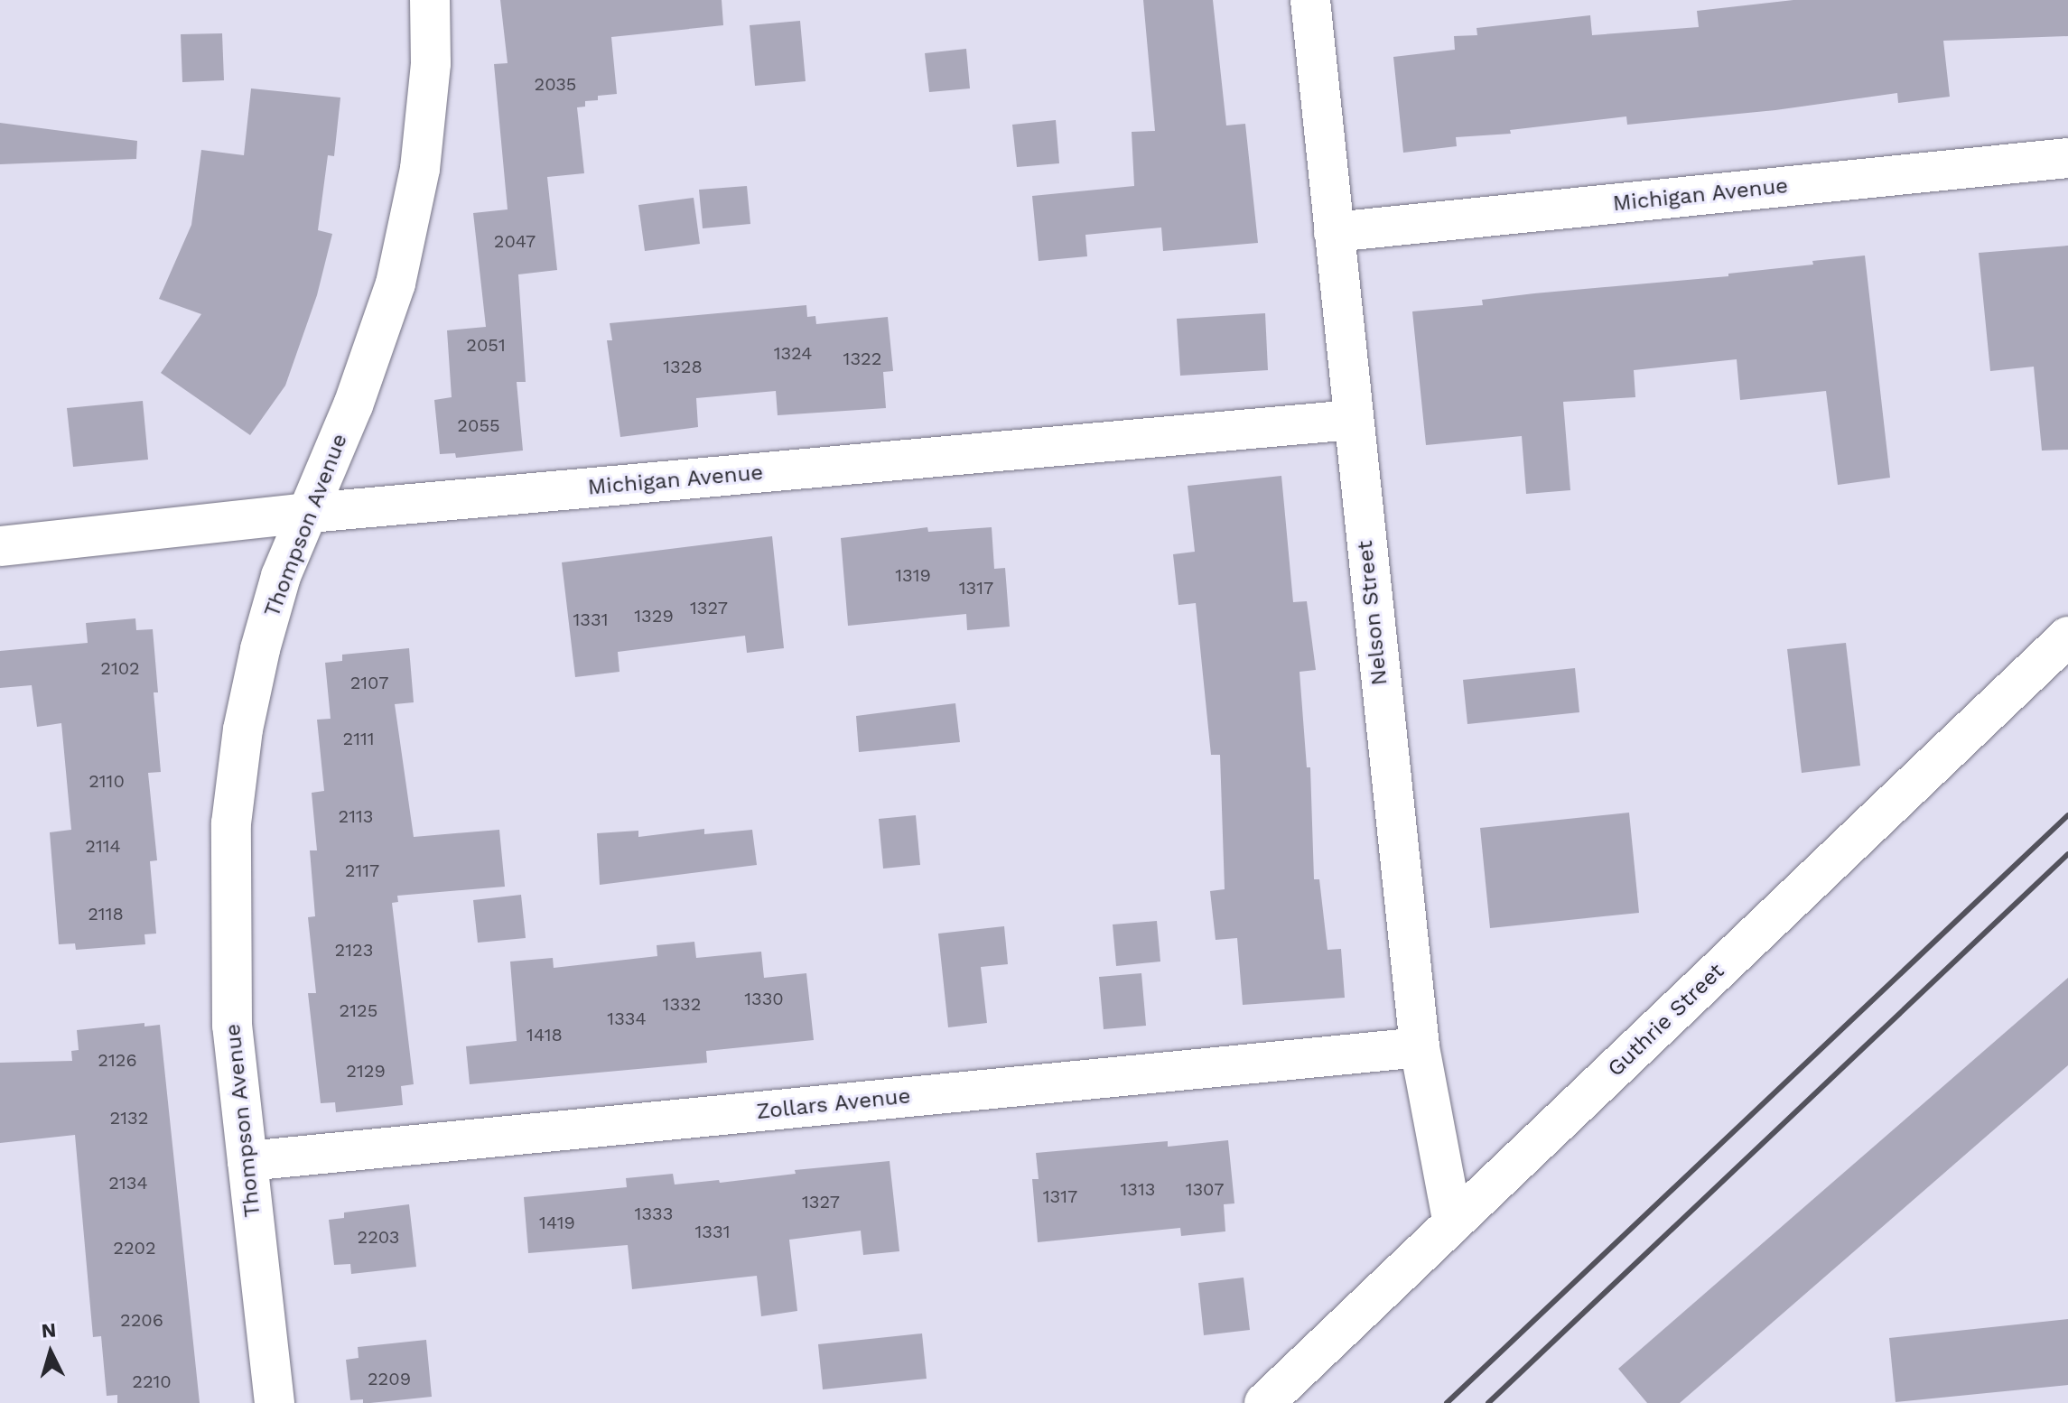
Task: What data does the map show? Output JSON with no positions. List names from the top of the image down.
{
  "streets": {
    "street": [
      "Michigan Avenue",
      "Thompson Avenue",
      "Nelson Street",
      "Guthrie Street",
      "Zollars Avenue"
    ]
  },
  "crossings": [
    ["Michigan Avenue", "Thompson Avenue"],
    ["Michigan Avenue", "Nelson Street"],
    ["Thompson Avenue", "Zollars Avenue"],
    ["Nelson Street", "Guthrie Street"],
    ["Nelson Street", "Zollars Avenue"]
  ],
  "house_numbers": [
    "2035",
    "2047",
    "2051",
    "1324",
    "1322",
    "1328",
    "2055",
    "1319",
    "1317",
    "1327",
    "1329",
    "1331",
    "2102",
    "2107",
    "2111",
    "2110",
    "2113",
    "2114",
    "2117",
    "2118",
    "2123",
    "1330",
    "1332",
    "2125",
    "1334",
    "1418",
    "2126",
    "2129",
    "2132",
    "2134",
    "1313",
    "1307",
    "1317",
    "1327",
    "1333",
    "1419",
    "1331",
    "2203",
    "2202",
    "2206",
    "2209",
    "2210"
  ],
  "north": "top"
}
